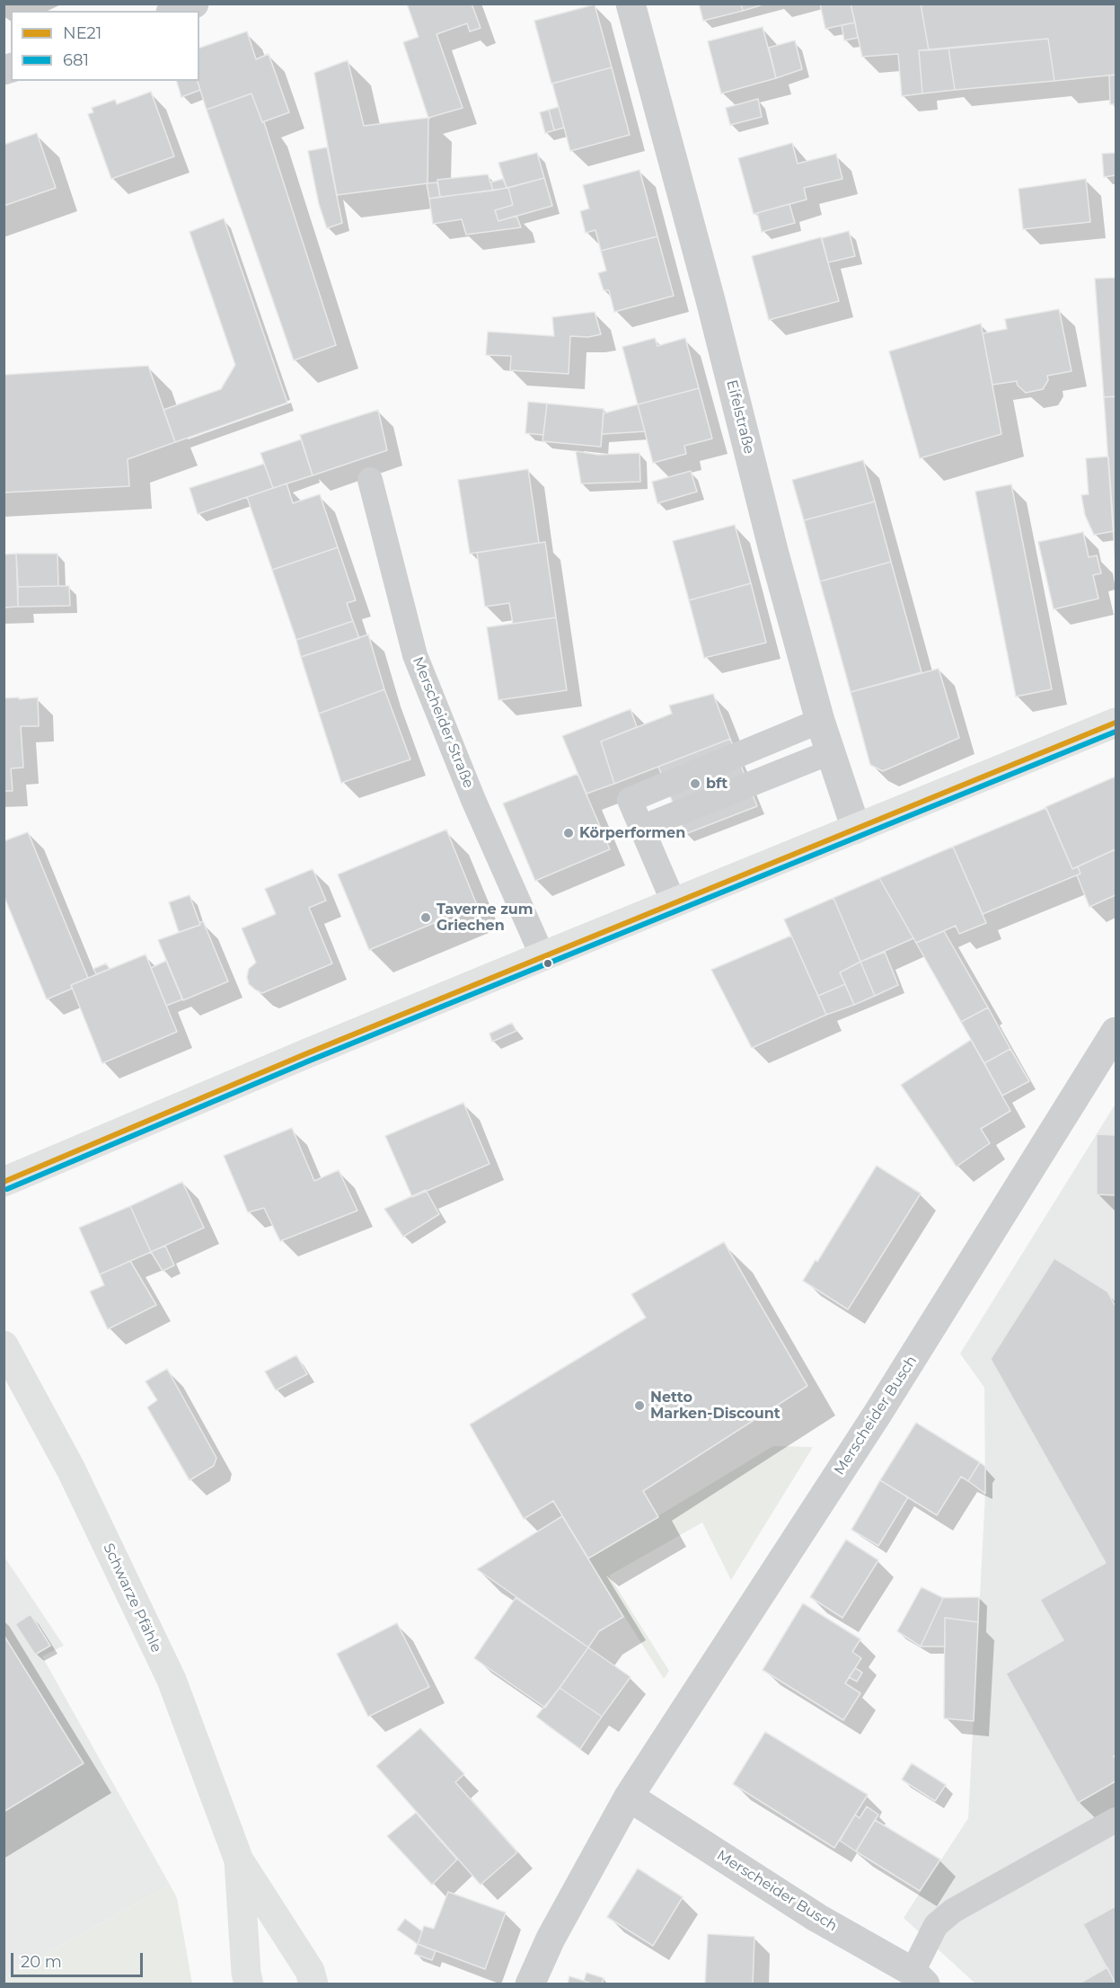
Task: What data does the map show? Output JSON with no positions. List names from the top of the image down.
{
  "streets": {
    "main road": ["Schwarze Pfähle"],
    "street": ["Eifelstraße", "Merscheider Busch"],
    "lane": ["Merscheider Straße"]
  },
  "places": [
    "bft",
    "Körperformen",
    "Taverne zum Griechen",
    "Netto Marken-Discount"
  ],
  "lines": ["transit line NE21", "transit line 681"],
  "legend": ["NE21", "681"],
  "scale_bar": "20 m"
}
